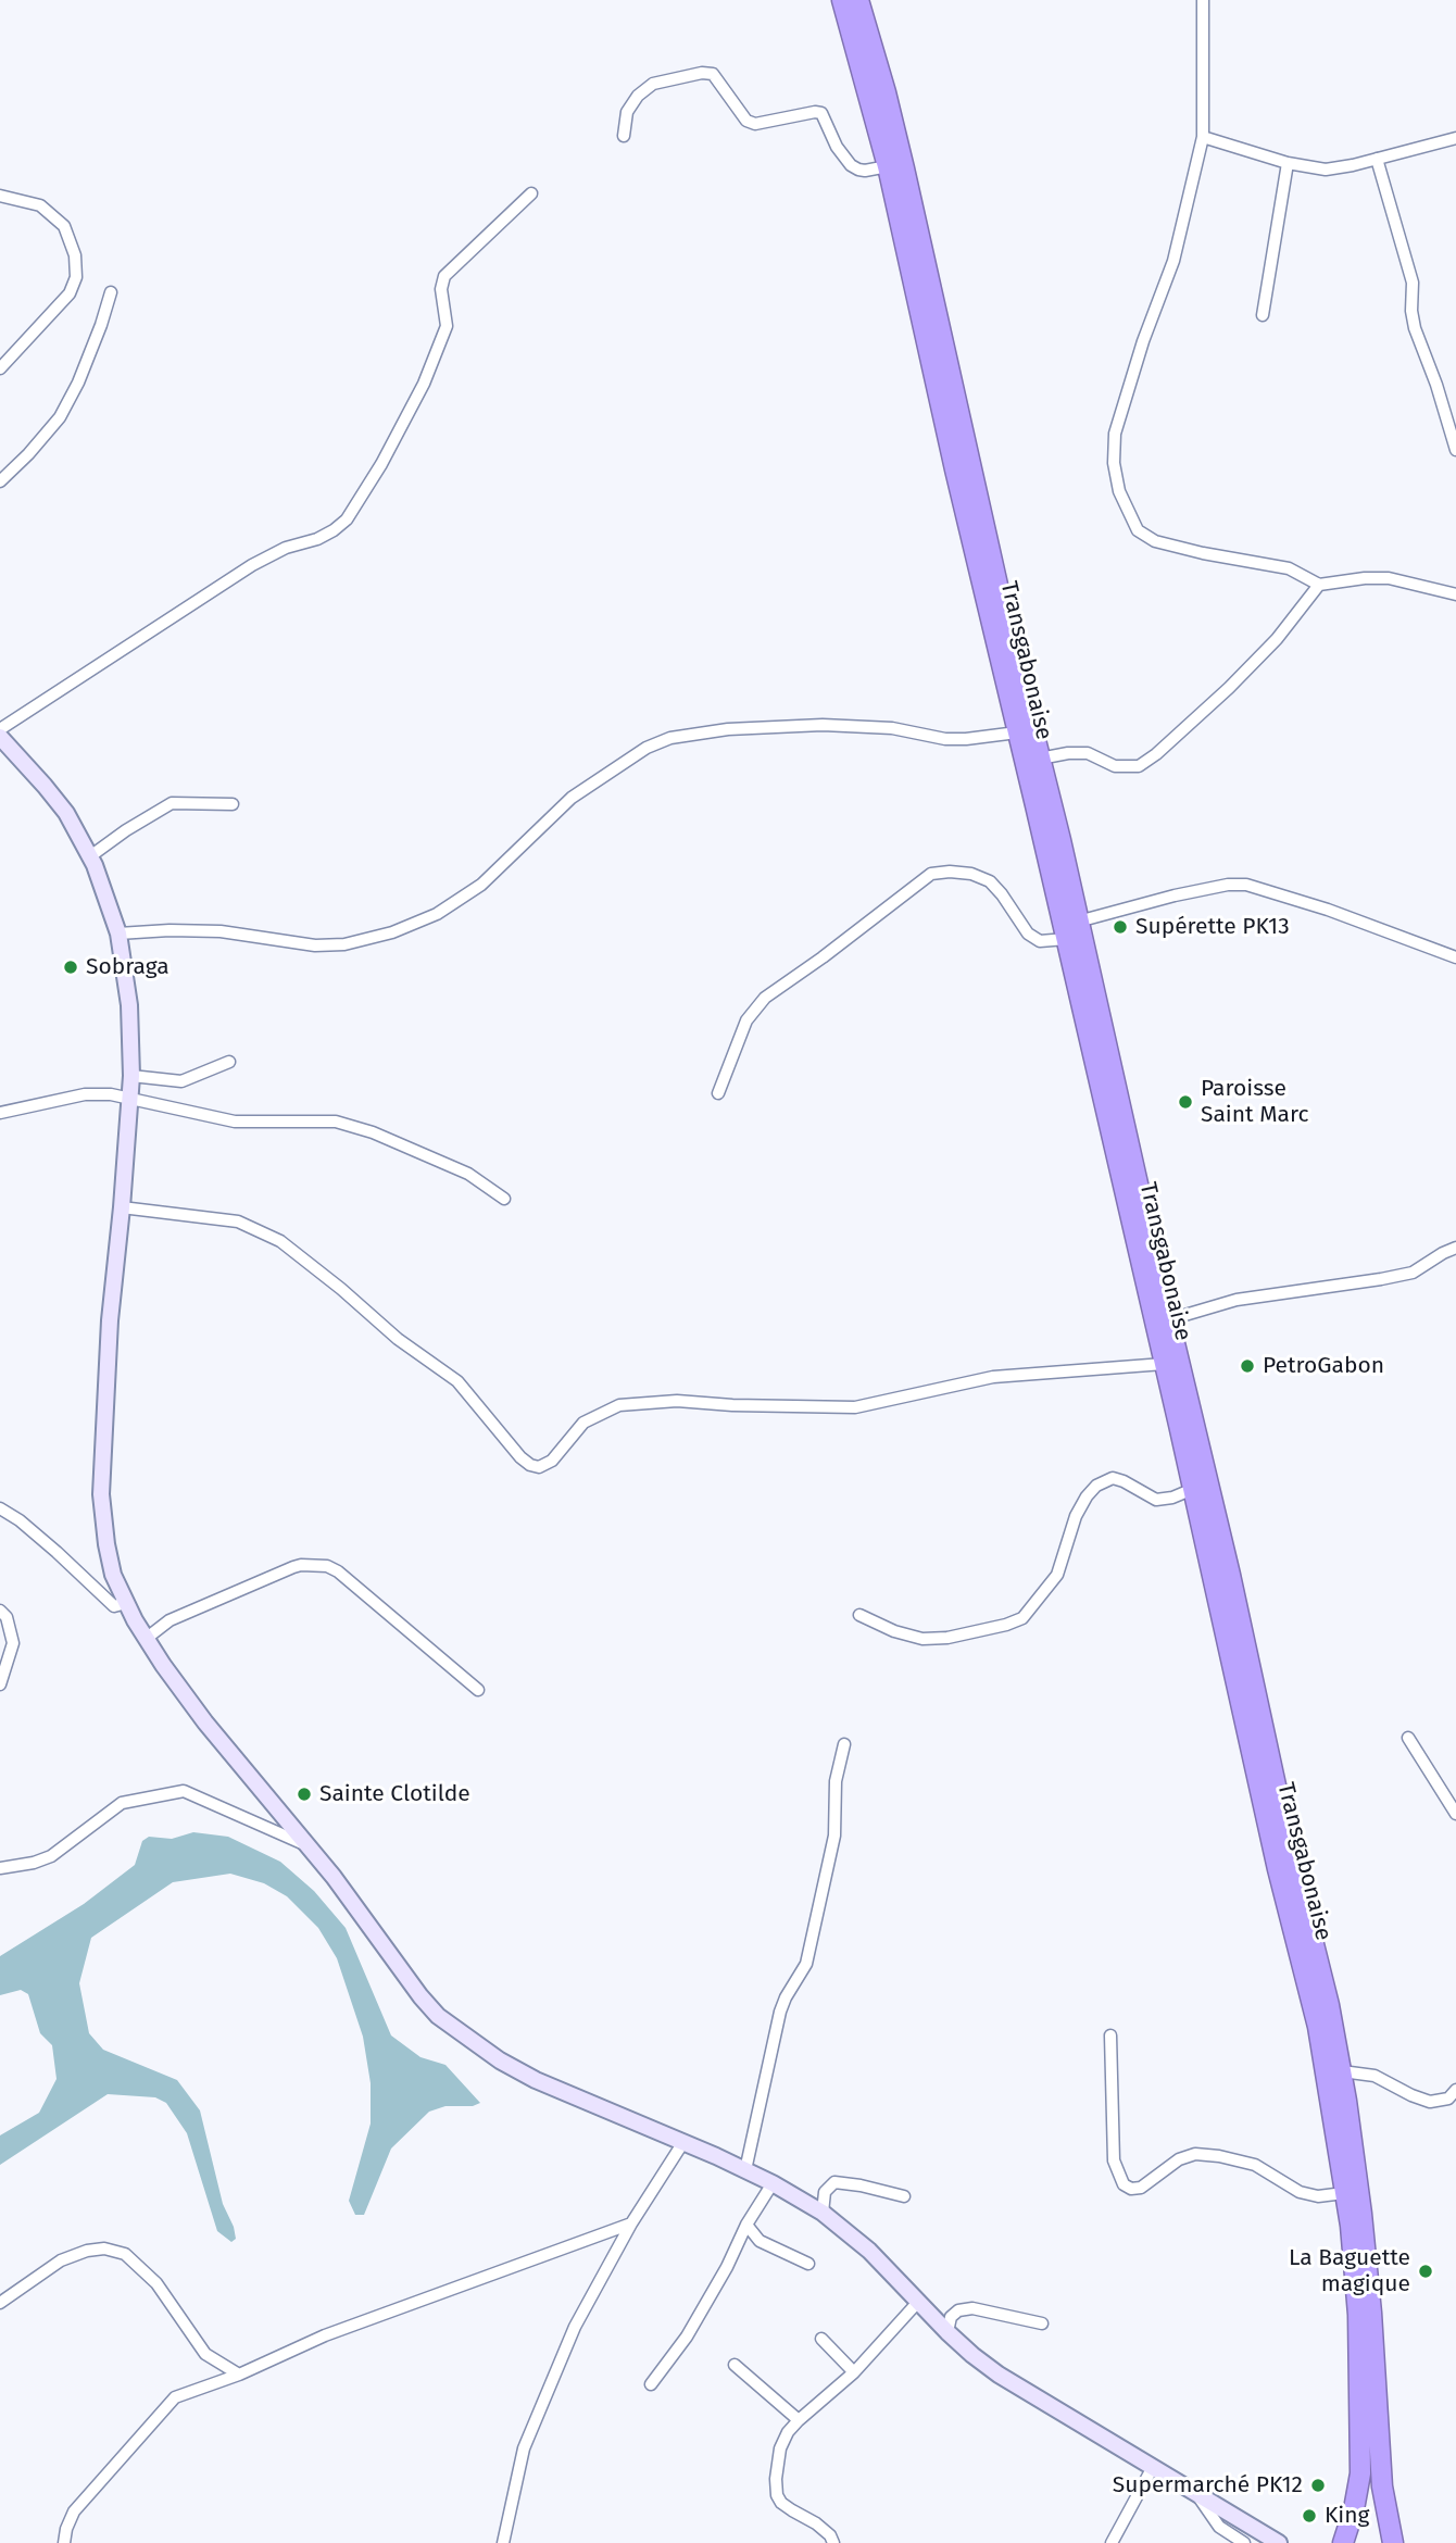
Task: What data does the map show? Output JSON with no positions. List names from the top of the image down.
{
  "streets": {
    "highway": ["Transgabonaise"]
  },
  "places": [
    "Supérette PK13",
    "Sobraga",
    "Paroisse Saint Marc",
    "PetroGabon",
    "Sainte Clotilde",
    "La Baguette magique",
    "Supermarché PK12",
    "King"
  ]
}
